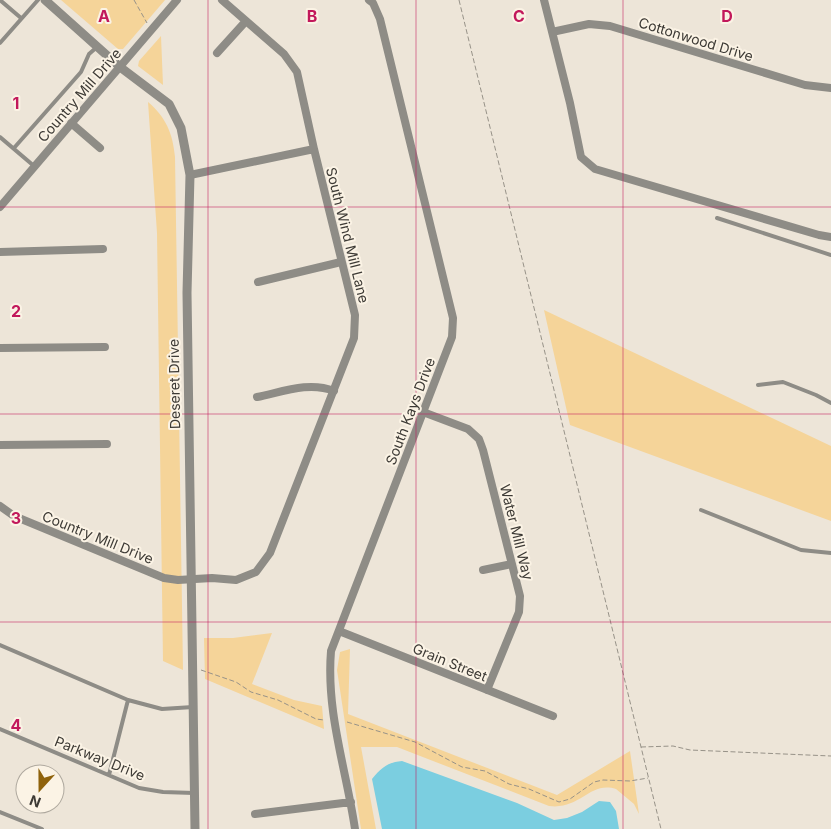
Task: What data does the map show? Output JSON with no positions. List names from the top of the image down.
{
  "streets": {
    "street": [
      "Cottonwood Drive",
      "Country Mill Drive",
      "South Wind Mill Lane",
      "Deseret Drive",
      "South Kays Drive",
      "Water Mill Way",
      "Grain Street"
    ],
    "lane": ["Parkway Drive"]
  },
  "crossings": [
    ["Country Mill Drive", "South Wind Mill Lane"],
    ["Country Mill Drive", "Deseret Drive"],
    ["South Wind Mill Lane", "Deseret Drive"],
    ["Deseret Drive", "Parkway Drive"],
    ["South Kays Drive", "Water Mill Way"],
    ["South Kays Drive", "Grain Street"],
    ["Water Mill Way", "Grain Street"]
  ],
  "north": "bottom",
  "grid": {
    "columns": [
      "A",
      "B",
      "C",
      "D"
    ],
    "rows": [
      "1",
      "2",
      "3",
      "4"
    ]
  }
}
